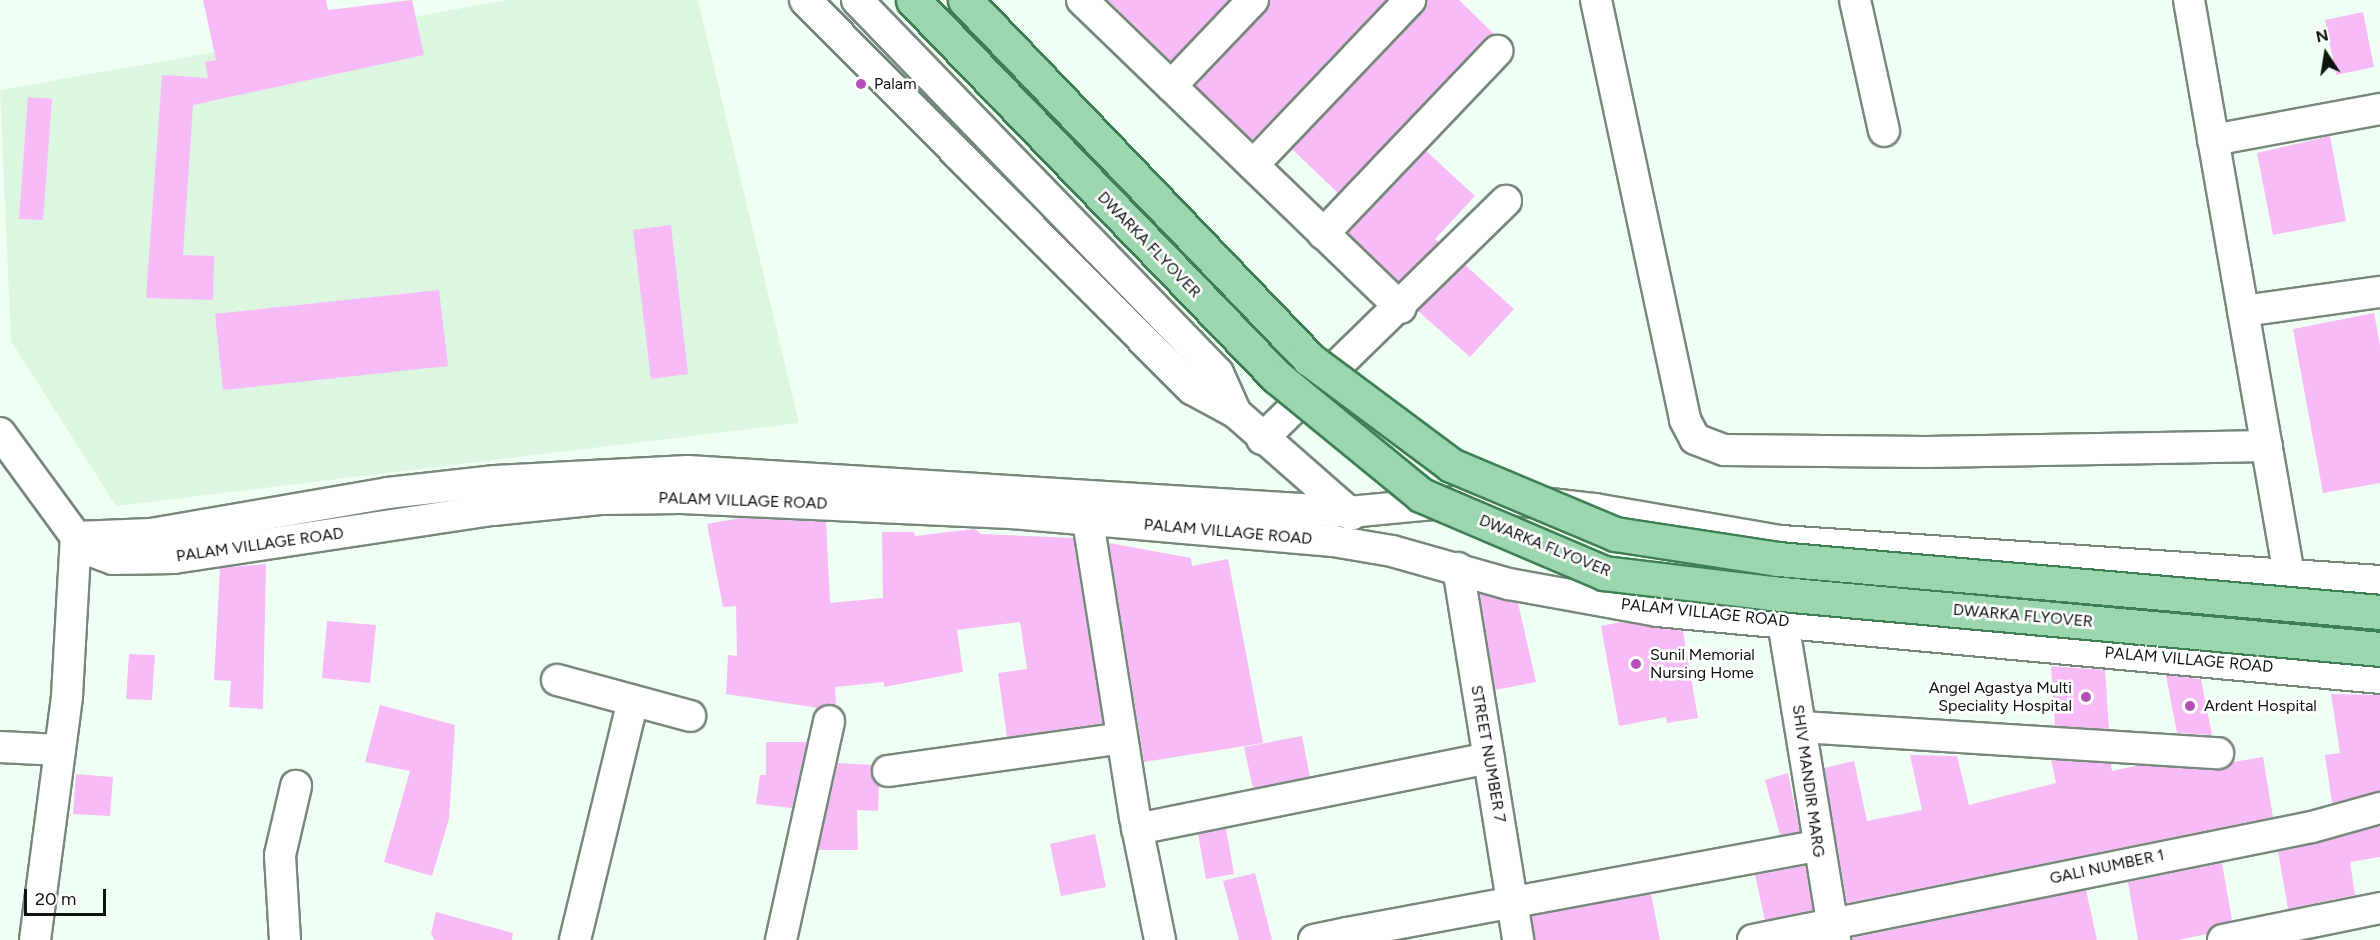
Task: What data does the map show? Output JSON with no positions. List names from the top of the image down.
{
  "streets": {
    "main road": ["DWARKA FLYOVER"],
    "street": [
      "PALAM VILLAGE ROAD",
      "STREET NUMBER 7",
      "SHIV MANDIR MARG",
      "GALI NUMBER 1"
    ]
  },
  "crossings": [
    ["PALAM VILLAGE ROAD", "STREET NUMBER 7"],
    ["PALAM VILLAGE ROAD", "SHIV MANDIR MARG"],
    ["SHIV MANDIR MARG", "GALI NUMBER 1"]
  ],
  "places": [
    "Palam",
    "Sunil Memorial Nursing Home",
    "Angel Agastya Multi Speciality Hospital",
    "Ardent Hospital"
  ],
  "scale_bar": "20 m",
  "north": "top"
}
